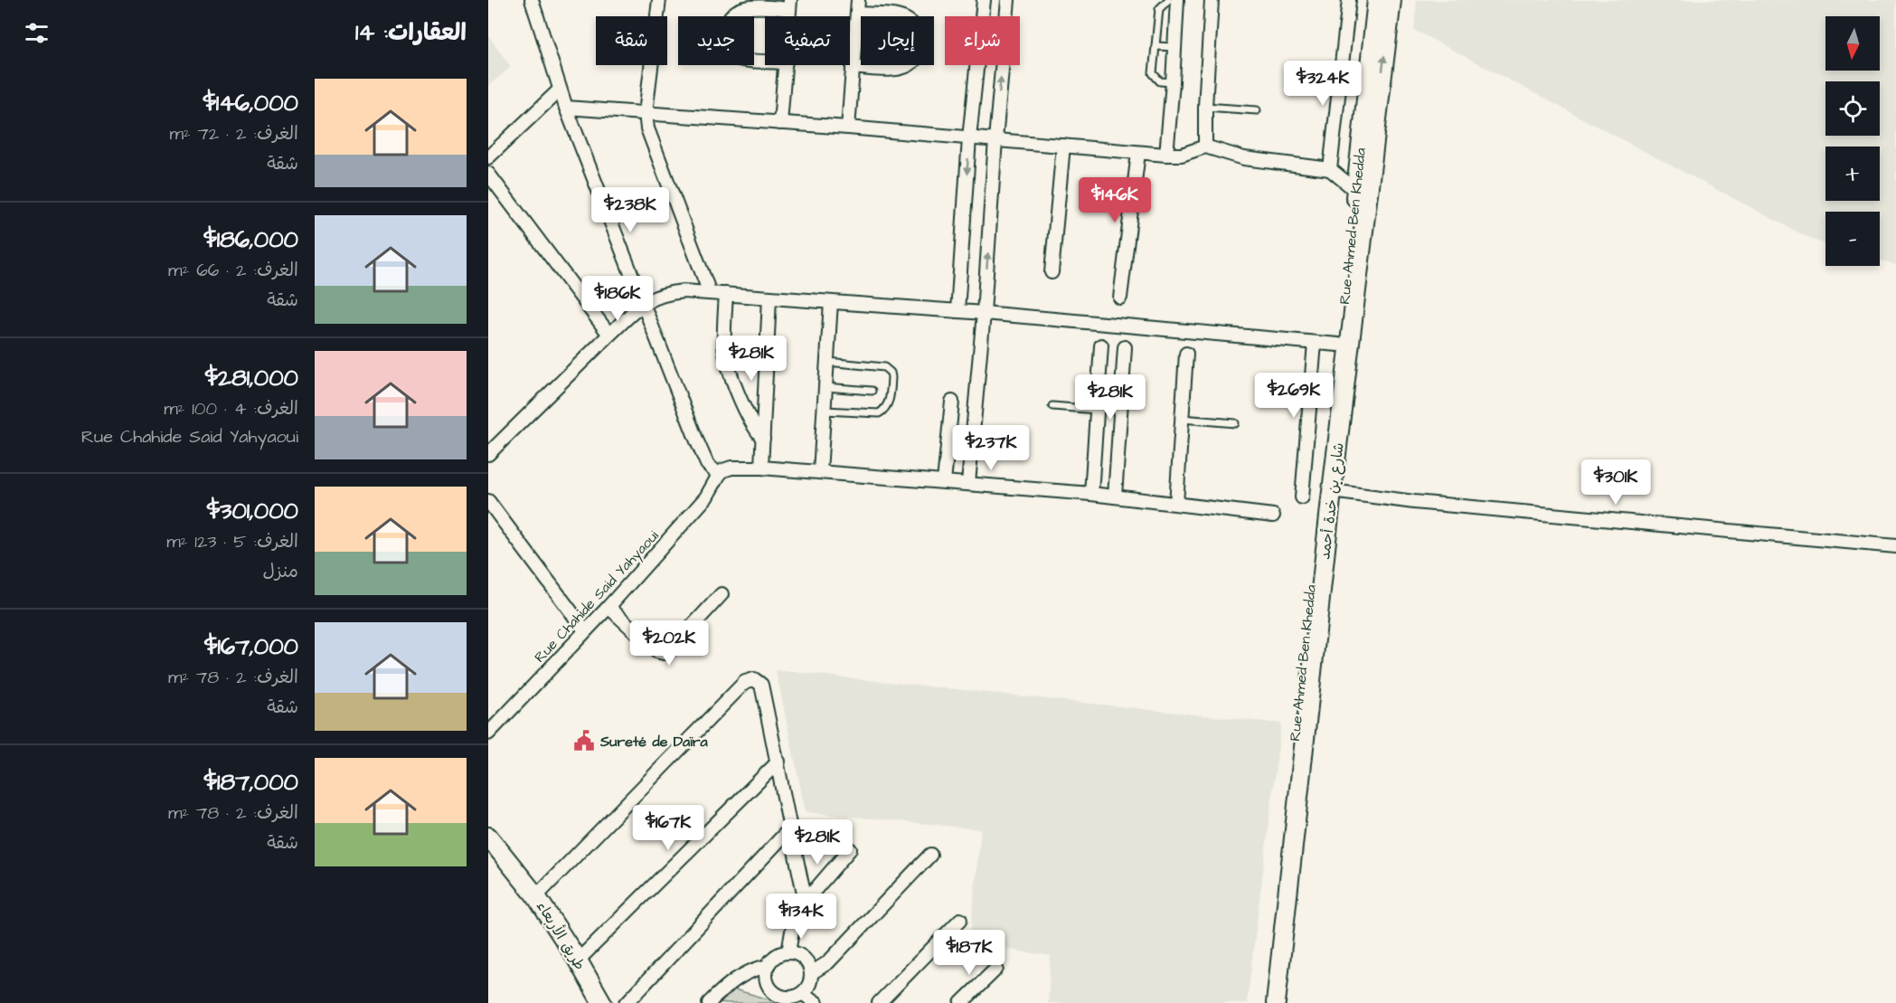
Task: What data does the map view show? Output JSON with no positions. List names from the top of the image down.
{
  "streets": {
    "main road": ["Rue Ahmed Ben Khedda", "شارع بن خدة أحمد", "طريق الأربعاء"],
    "street": ["Rue Chahide Said Yahyaoui"]
  },
  "one_way": ["شارع بن خدة أحمد"],
  "places": {
    "public building": ["Sureté de Daïra"]
  },
  "north": "bottom",
  "page": {
    "heading": "العقارات: 14",
    "map_buttons": ["+", "−"],
    "chip": [
      "شراء",
      "إيجار",
      "تصفية",
      "جديد",
      "شقة"
    ],
    "price": [
      "$324K",
      "$146K",
      "$238K",
      "$186K",
      "$281K",
      "$269K",
      "$281K",
      "$237K",
      "$301K",
      "$202K",
      "$167K",
      "$281K",
      "$134K",
      "$187K"
    ],
    "list": [
      {
        "name": "$146,000",
        "note": "الغرف: 2 · 72 m² · شقة"
      },
      {
        "name": "$186,000",
        "note": "الغرف: 2 · 66 m² · شقة"
      },
      {
        "name": "$281,000",
        "note": "الغرف: 4 · 100 m² · Rue Chahide Said Yahyaoui"
      },
      {
        "name": "$301,000",
        "note": "الغرف: 5 · 123 m² · منزل"
      },
      {
        "name": "$167,000",
        "note": "الغرف: 2 · 78 m² · شقة"
      },
      {
        "name": "$187,000",
        "note": "الغرف: 2 · 78 m² · شقة"
      }
    ]
  }
}
